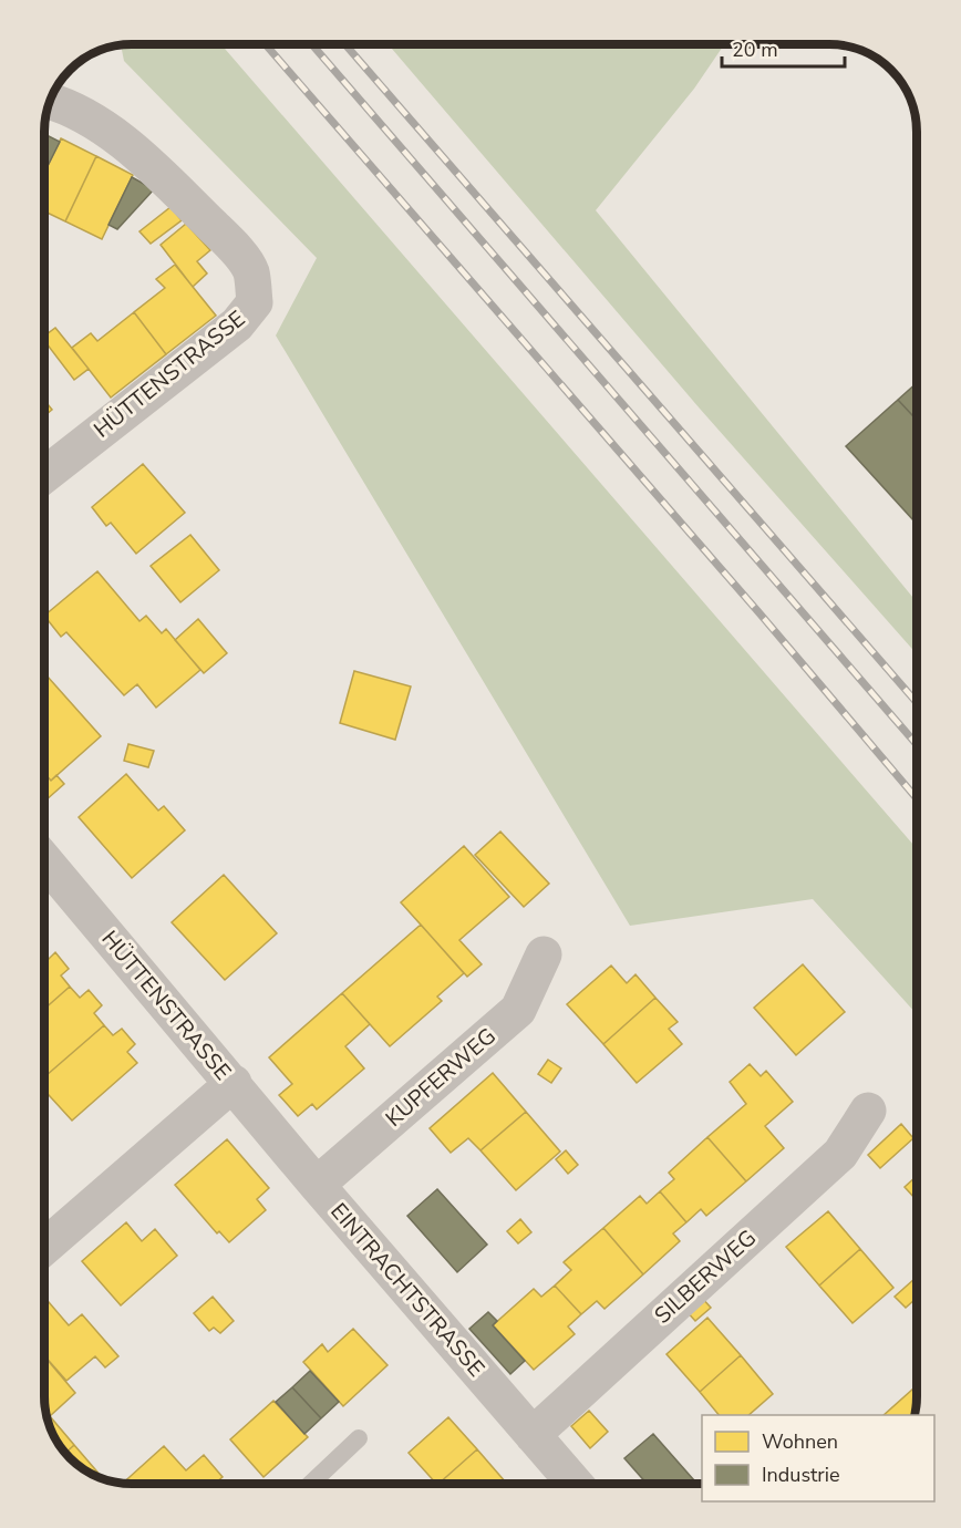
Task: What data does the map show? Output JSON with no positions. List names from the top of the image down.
{
  "streets": {
    "street": [
      "HÜTTENSTRASSE",
      "KUPFERWEG",
      "SILBERWEG",
      "EINTRACHTSTRASSE"
    ]
  },
  "crossings": [
    ["HÜTTENSTRASSE", "EINTRACHTSTRASSE"],
    ["KUPFERWEG", "EINTRACHTSTRASSE"],
    ["SILBERWEG", "EINTRACHTSTRASSE"]
  ],
  "legend": ["Wohnen", "Industrie"],
  "scale_bar": "20 m"
}
